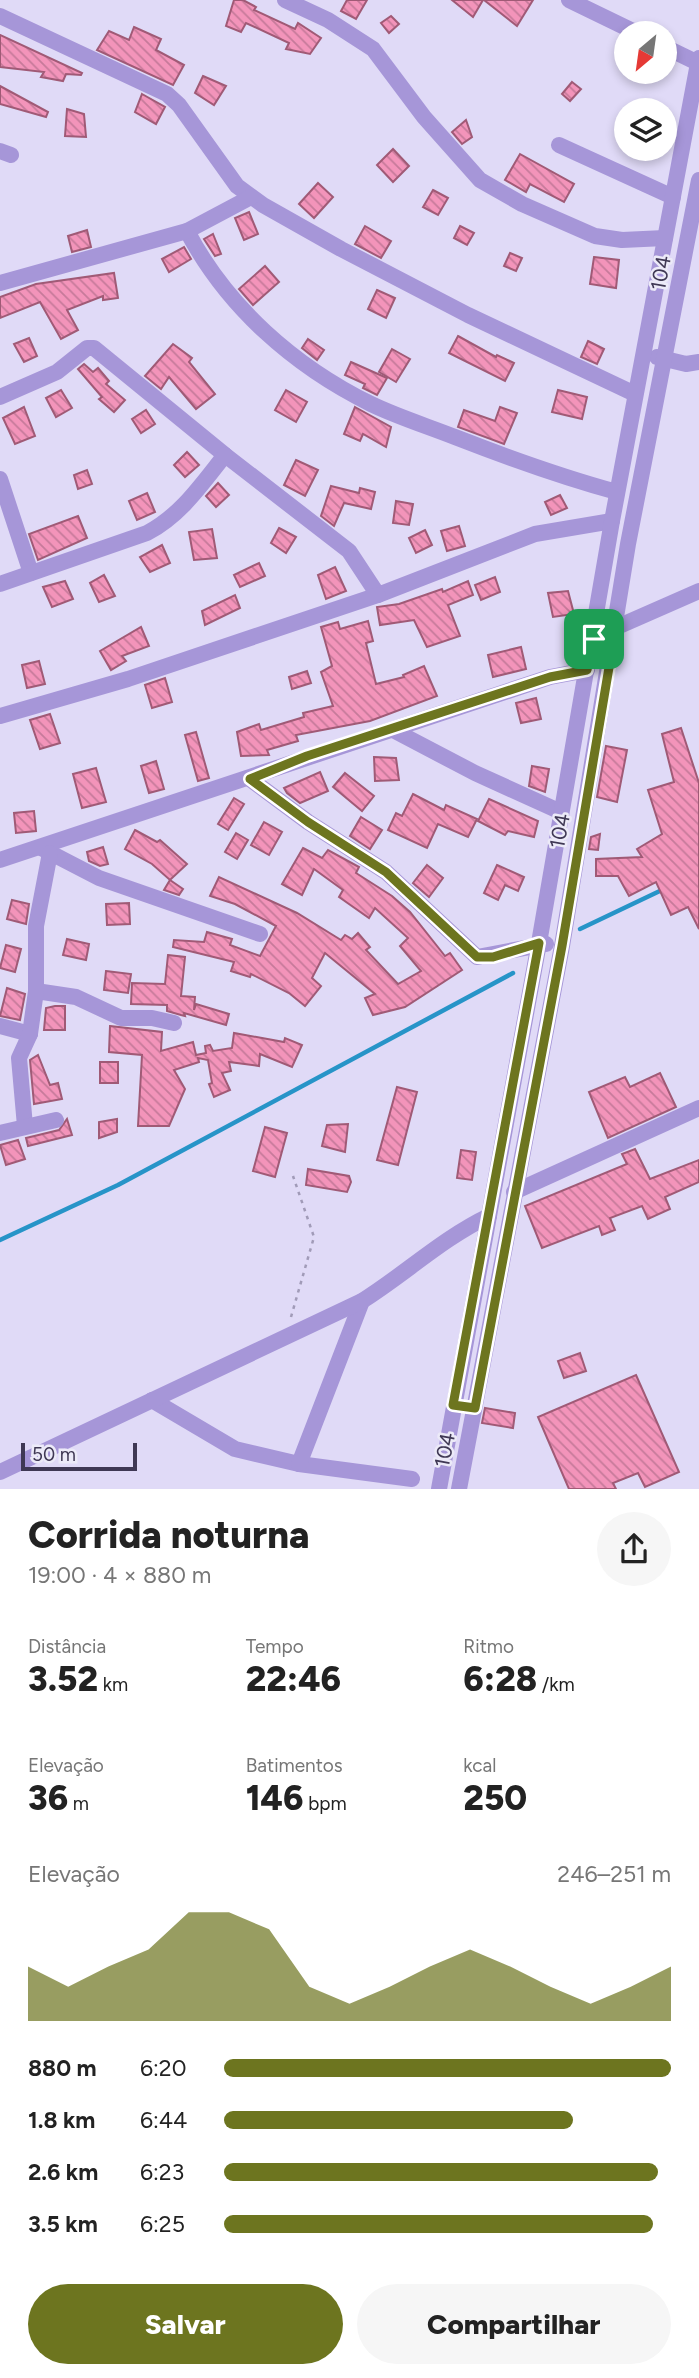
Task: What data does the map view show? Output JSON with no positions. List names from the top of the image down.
{
  "streets": {
    "street": ["104"]
  },
  "scale_bar": "50 m",
  "north": "bottom left",
  "page": {
    "scale": "50 m",
    "heading": ["Corrida noturna", "19:00 · 4 × 880 m"],
    "stats": [
      ["Distância", "3.52 km"],
      ["Tempo", "22:46"],
      ["Ritmo", "6:28 /km"],
      ["Elevação", "36 m"],
      ["Batimentos", "146 bpm"],
      ["kcal", "250"]
    ],
    "chart": ["Elevação", "246–251 m"],
    "list": [
      {
        "name": "880 m",
        "note": "6:20"
      },
      {
        "name": "1.8 km",
        "note": "6:44"
      },
      {
        "name": "2.6 km",
        "note": "6:23"
      },
      {
        "name": "3.5 km",
        "note": "6:25"
      }
    ],
    "buttons": ["Salvar", "Compartilhar"]
  }
}
